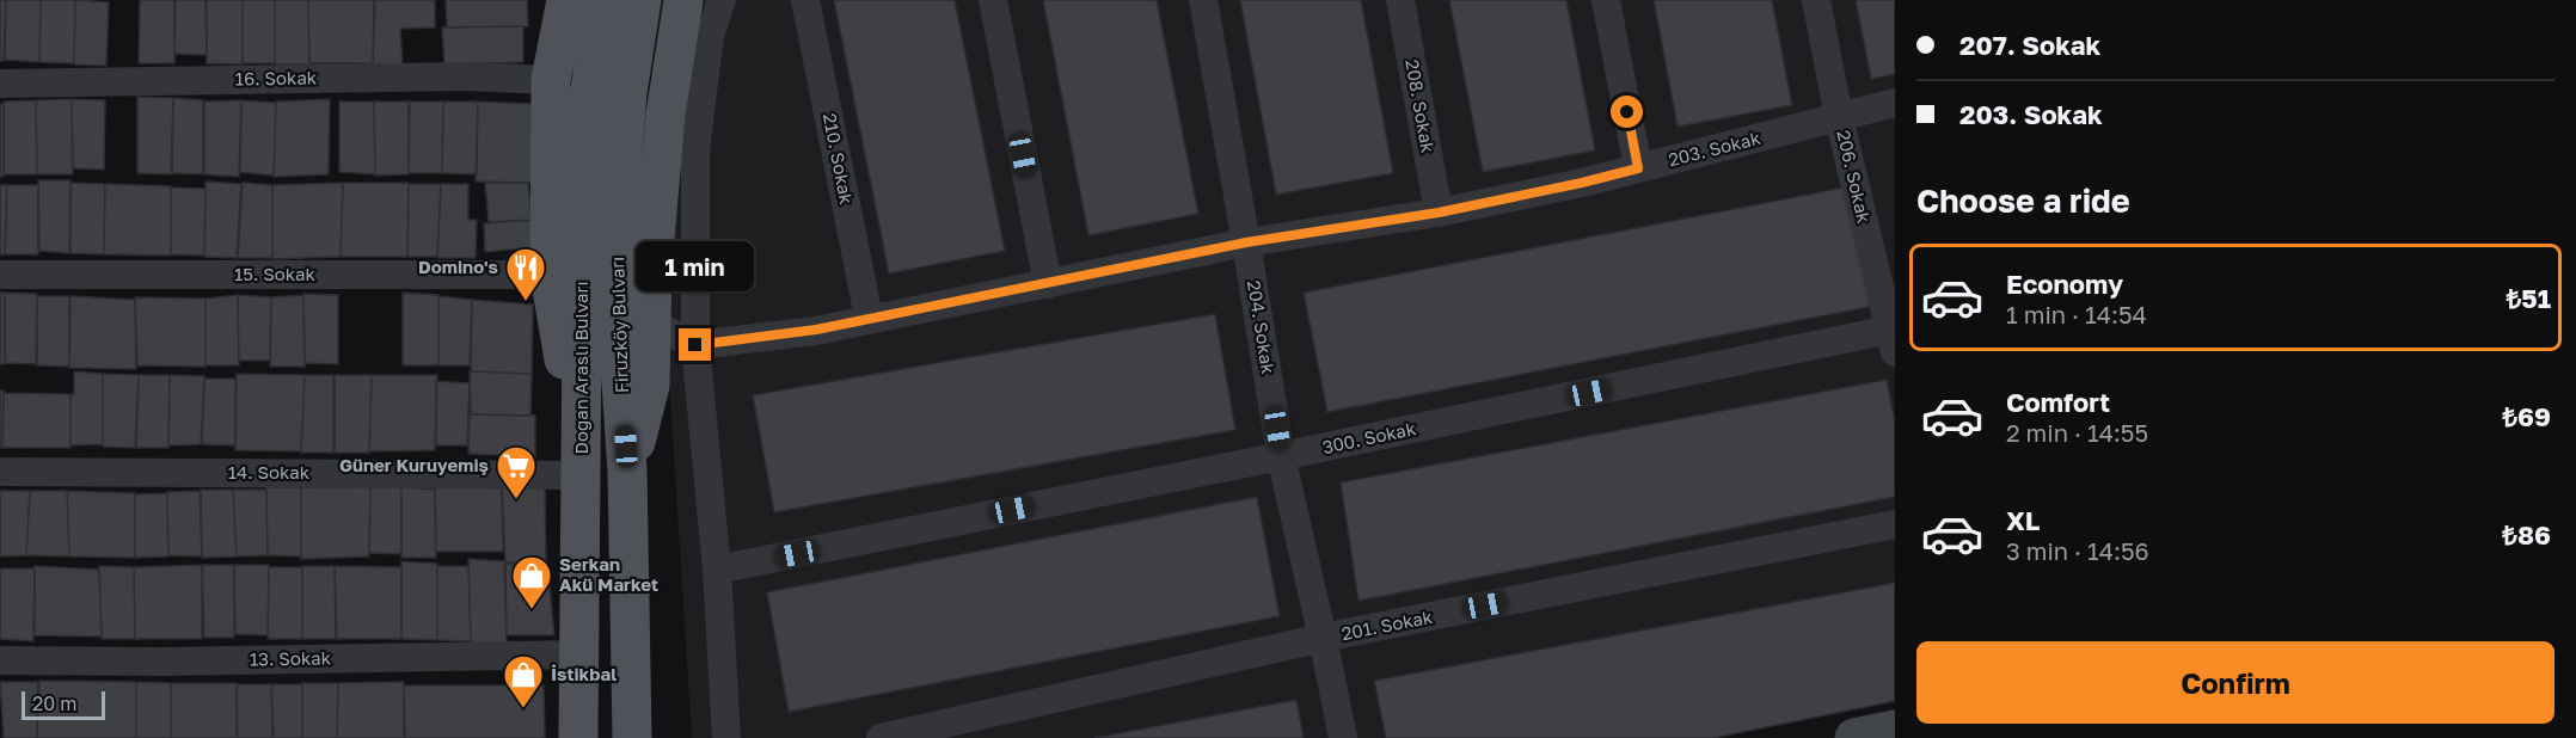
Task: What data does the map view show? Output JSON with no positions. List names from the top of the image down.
{
  "streets": {
    "main road": ["Firuzköy Bulvarı", "Doğan Araslı Bulvarı"],
    "street": [
      "16. Sokak",
      "208. Sokak",
      "203. Sokak",
      "210. Sokak",
      "206. Sokak",
      "15. Sokak",
      "204. Sokak",
      "300. Sokak",
      "14. Sokak",
      "201. Sokak",
      "13. Sokak"
    ]
  },
  "crossings": [
    ["208. Sokak", "203. Sokak"],
    ["203. Sokak", "210. Sokak"],
    ["203. Sokak", "206. Sokak"],
    ["203. Sokak", "204. Sokak"],
    ["206. Sokak", "300. Sokak"],
    ["204. Sokak", "300. Sokak"],
    ["204. Sokak", "201. Sokak"],
    ["Doğan Araslı Bulvarı", "14. Sokak"],
    ["Doğan Araslı Bulvarı", "13. Sokak"]
  ],
  "places": {
    "restaurant": ["Domino's"],
    "supermarket": ["Güner Kuruyemiş"],
    "shop": ["Serkan Akü Market", "İstikbal"]
  },
  "scale_bar": "20 m",
  "page": {
    "banner": ["207. Sokak", "203. Sokak"],
    "heading": "Choose a ride",
    "bubble": "1 min",
    "list": [
      {
        "name": "Economy",
        "note": "1 min · 14:54",
        "value": "₺51"
      },
      {
        "name": "Comfort",
        "note": "2 min · 14:55",
        "value": "₺69"
      },
      {
        "name": "XL",
        "note": "3 min · 14:56",
        "value": "₺86"
      }
    ],
    "buttons": "Confirm",
    "scale": "20 m"
  }
}
